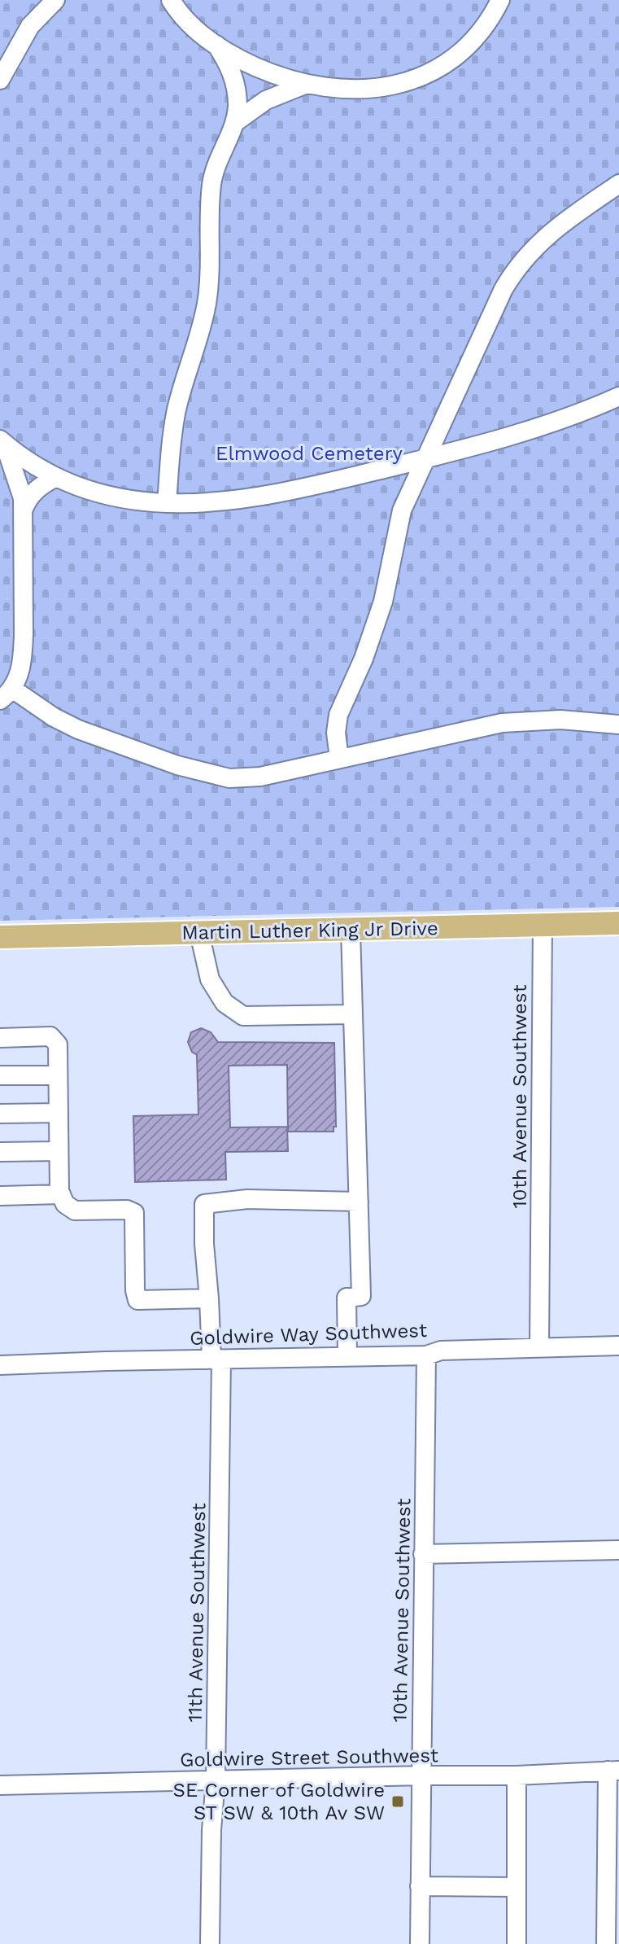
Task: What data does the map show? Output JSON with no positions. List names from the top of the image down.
{
  "streets": {
    "main road": ["Martin Luther King Jr Drive"],
    "street": [
      "10th Avenue Southwest",
      "Goldwire Way Southwest",
      "11th Avenue Southwest",
      "Goldwire Street Southwest"
    ]
  },
  "crossings": [
    ["Martin Luther King Jr Drive", "10th Avenue Southwest"],
    ["10th Avenue Southwest", "Goldwire Way Southwest"],
    ["10th Avenue Southwest", "Goldwire Street Southwest"],
    ["Goldwire Way Southwest", "11th Avenue Southwest"],
    ["11th Avenue Southwest", "Goldwire Street Southwest"]
  ],
  "parks": ["Elmwood Cemetery"],
  "places": {
    "transit": ["SE Corner of Goldwire ST SW & 10th Av SW"]
  }
}
